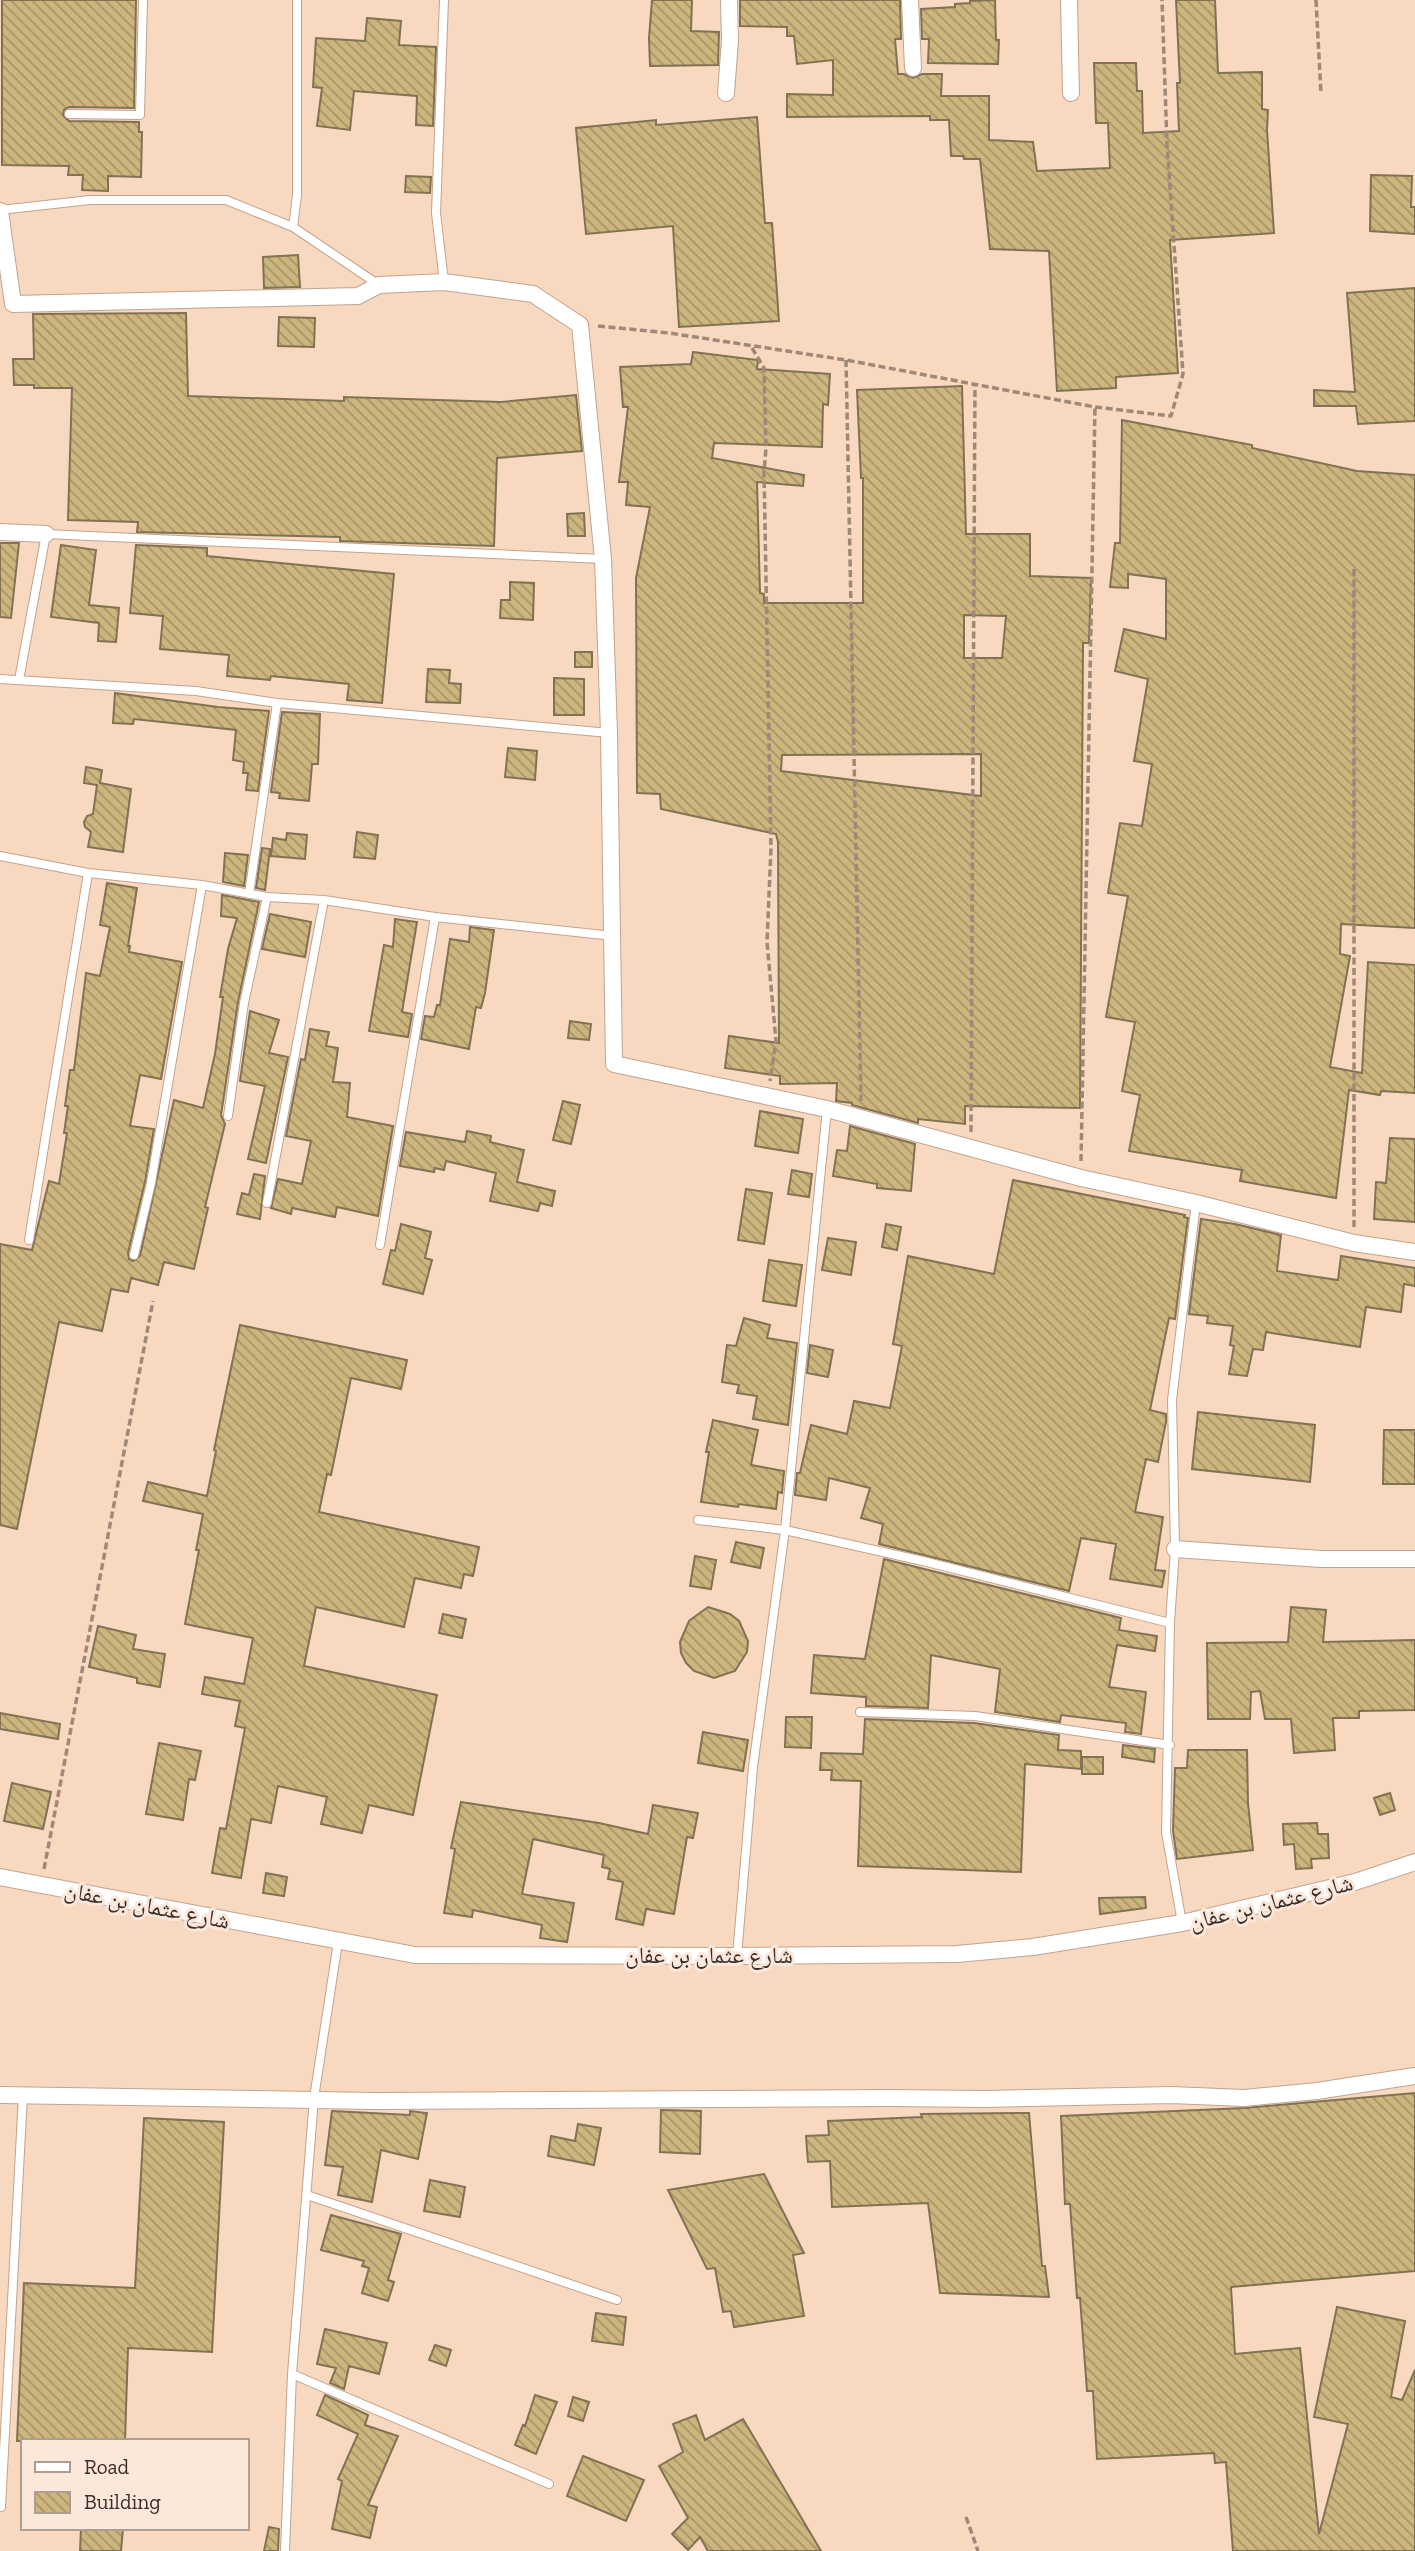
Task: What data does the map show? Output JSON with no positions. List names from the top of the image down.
{
  "streets": {
    "street": ["شارع عثمان بن عفان"]
  },
  "legend": ["Road", "Building"]
}
